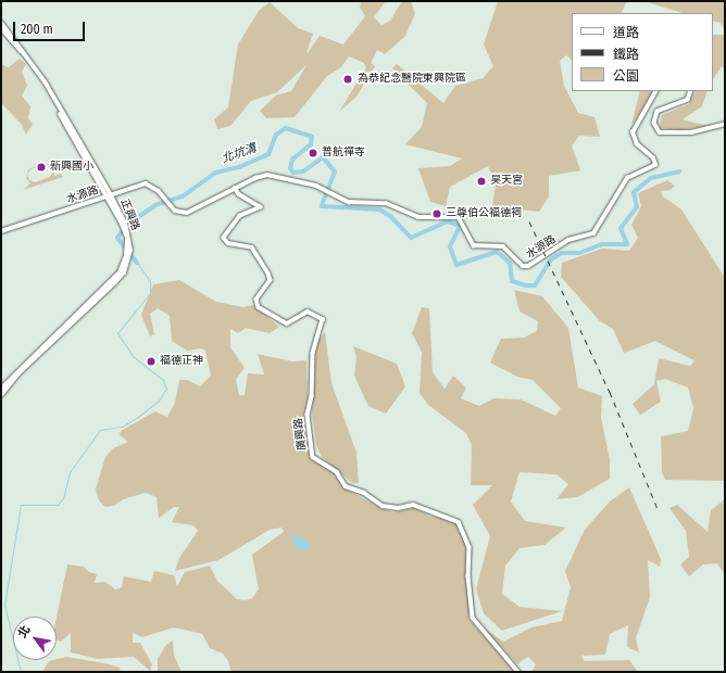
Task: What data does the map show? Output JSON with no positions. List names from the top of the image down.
{
  "streets": {
    "main road": ["正興路"],
    "street": ["水源路", "廣興路"]
  },
  "crossings": [
    ["水源路", "正興路"],
    ["水源路", "廣興路"]
  ],
  "water": ["北坑溝"],
  "places": [
    "為恭紀念醫院東興院區",
    "普航禪寺",
    "新興國小",
    "昊天宮",
    "三尊伯公福德祠",
    "福德正神"
  ],
  "legend": ["道路", "鐵路", "公園"],
  "scale_bar": "200 m",
  "north": "top left"
}
